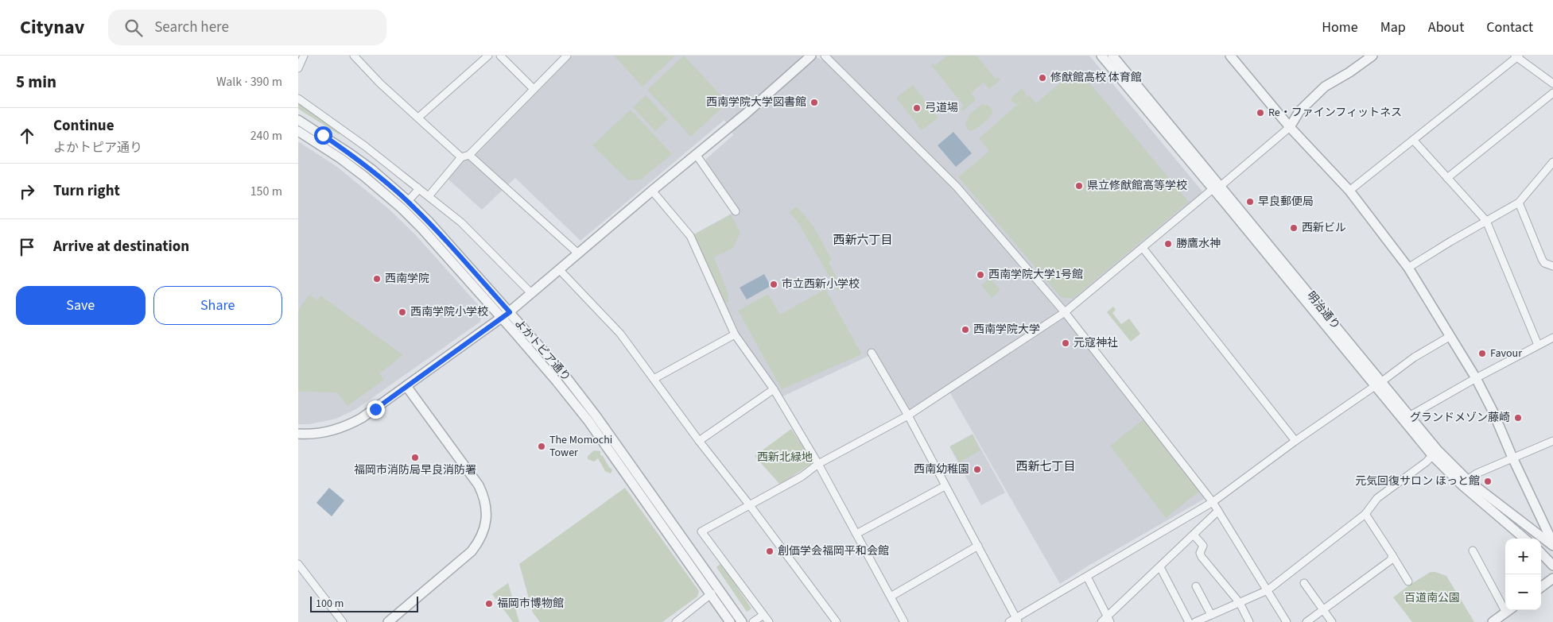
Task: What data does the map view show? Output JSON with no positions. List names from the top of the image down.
{
  "streets": {
    "street": ["明治通り", "よかトピア通り"]
  },
  "districts": ["西新六丁目", "西新七丁目"],
  "parks": ["西新北緑地", "百道南公園"],
  "places": [
    "修猷館高校 体育館",
    "西南学院大学図書館",
    "弓道場",
    "Re・ファインフィットネス",
    "県立修猷館高等学校",
    "早良郵便局",
    "西新ビル",
    "勝鷹水神",
    "西南学院大学1号館",
    "西南学院",
    "市立西新小学校",
    "西南学院小学校",
    "西南学院大学",
    "元寇神社",
    "Favour",
    "グランドメゾン藤崎",
    "The Momochi Tower",
    "福岡市消防局早良消防署",
    "西南幼稚園",
    "元気回復サロン ほっと館",
    "創価学会福岡平和会館",
    "福岡市博物館"
  ],
  "scale_bar": "100 m",
  "page": {
    "header": "Citynav",
    "search": "Search here",
    "nav": [
      "Home",
      "Map",
      "About",
      "Contact"
    ],
    "heading": ["5 min", "Walk · 390 m"],
    "list": [
      ["Continue", "よかトピア通り", "240 m"],
      ["Turn right", "150 m"],
      "Arrive at destination"
    ],
    "buttons": ["Save", "Share"],
    "map_buttons": ["+", "−"],
    "scale": "100 m"
  }
}
